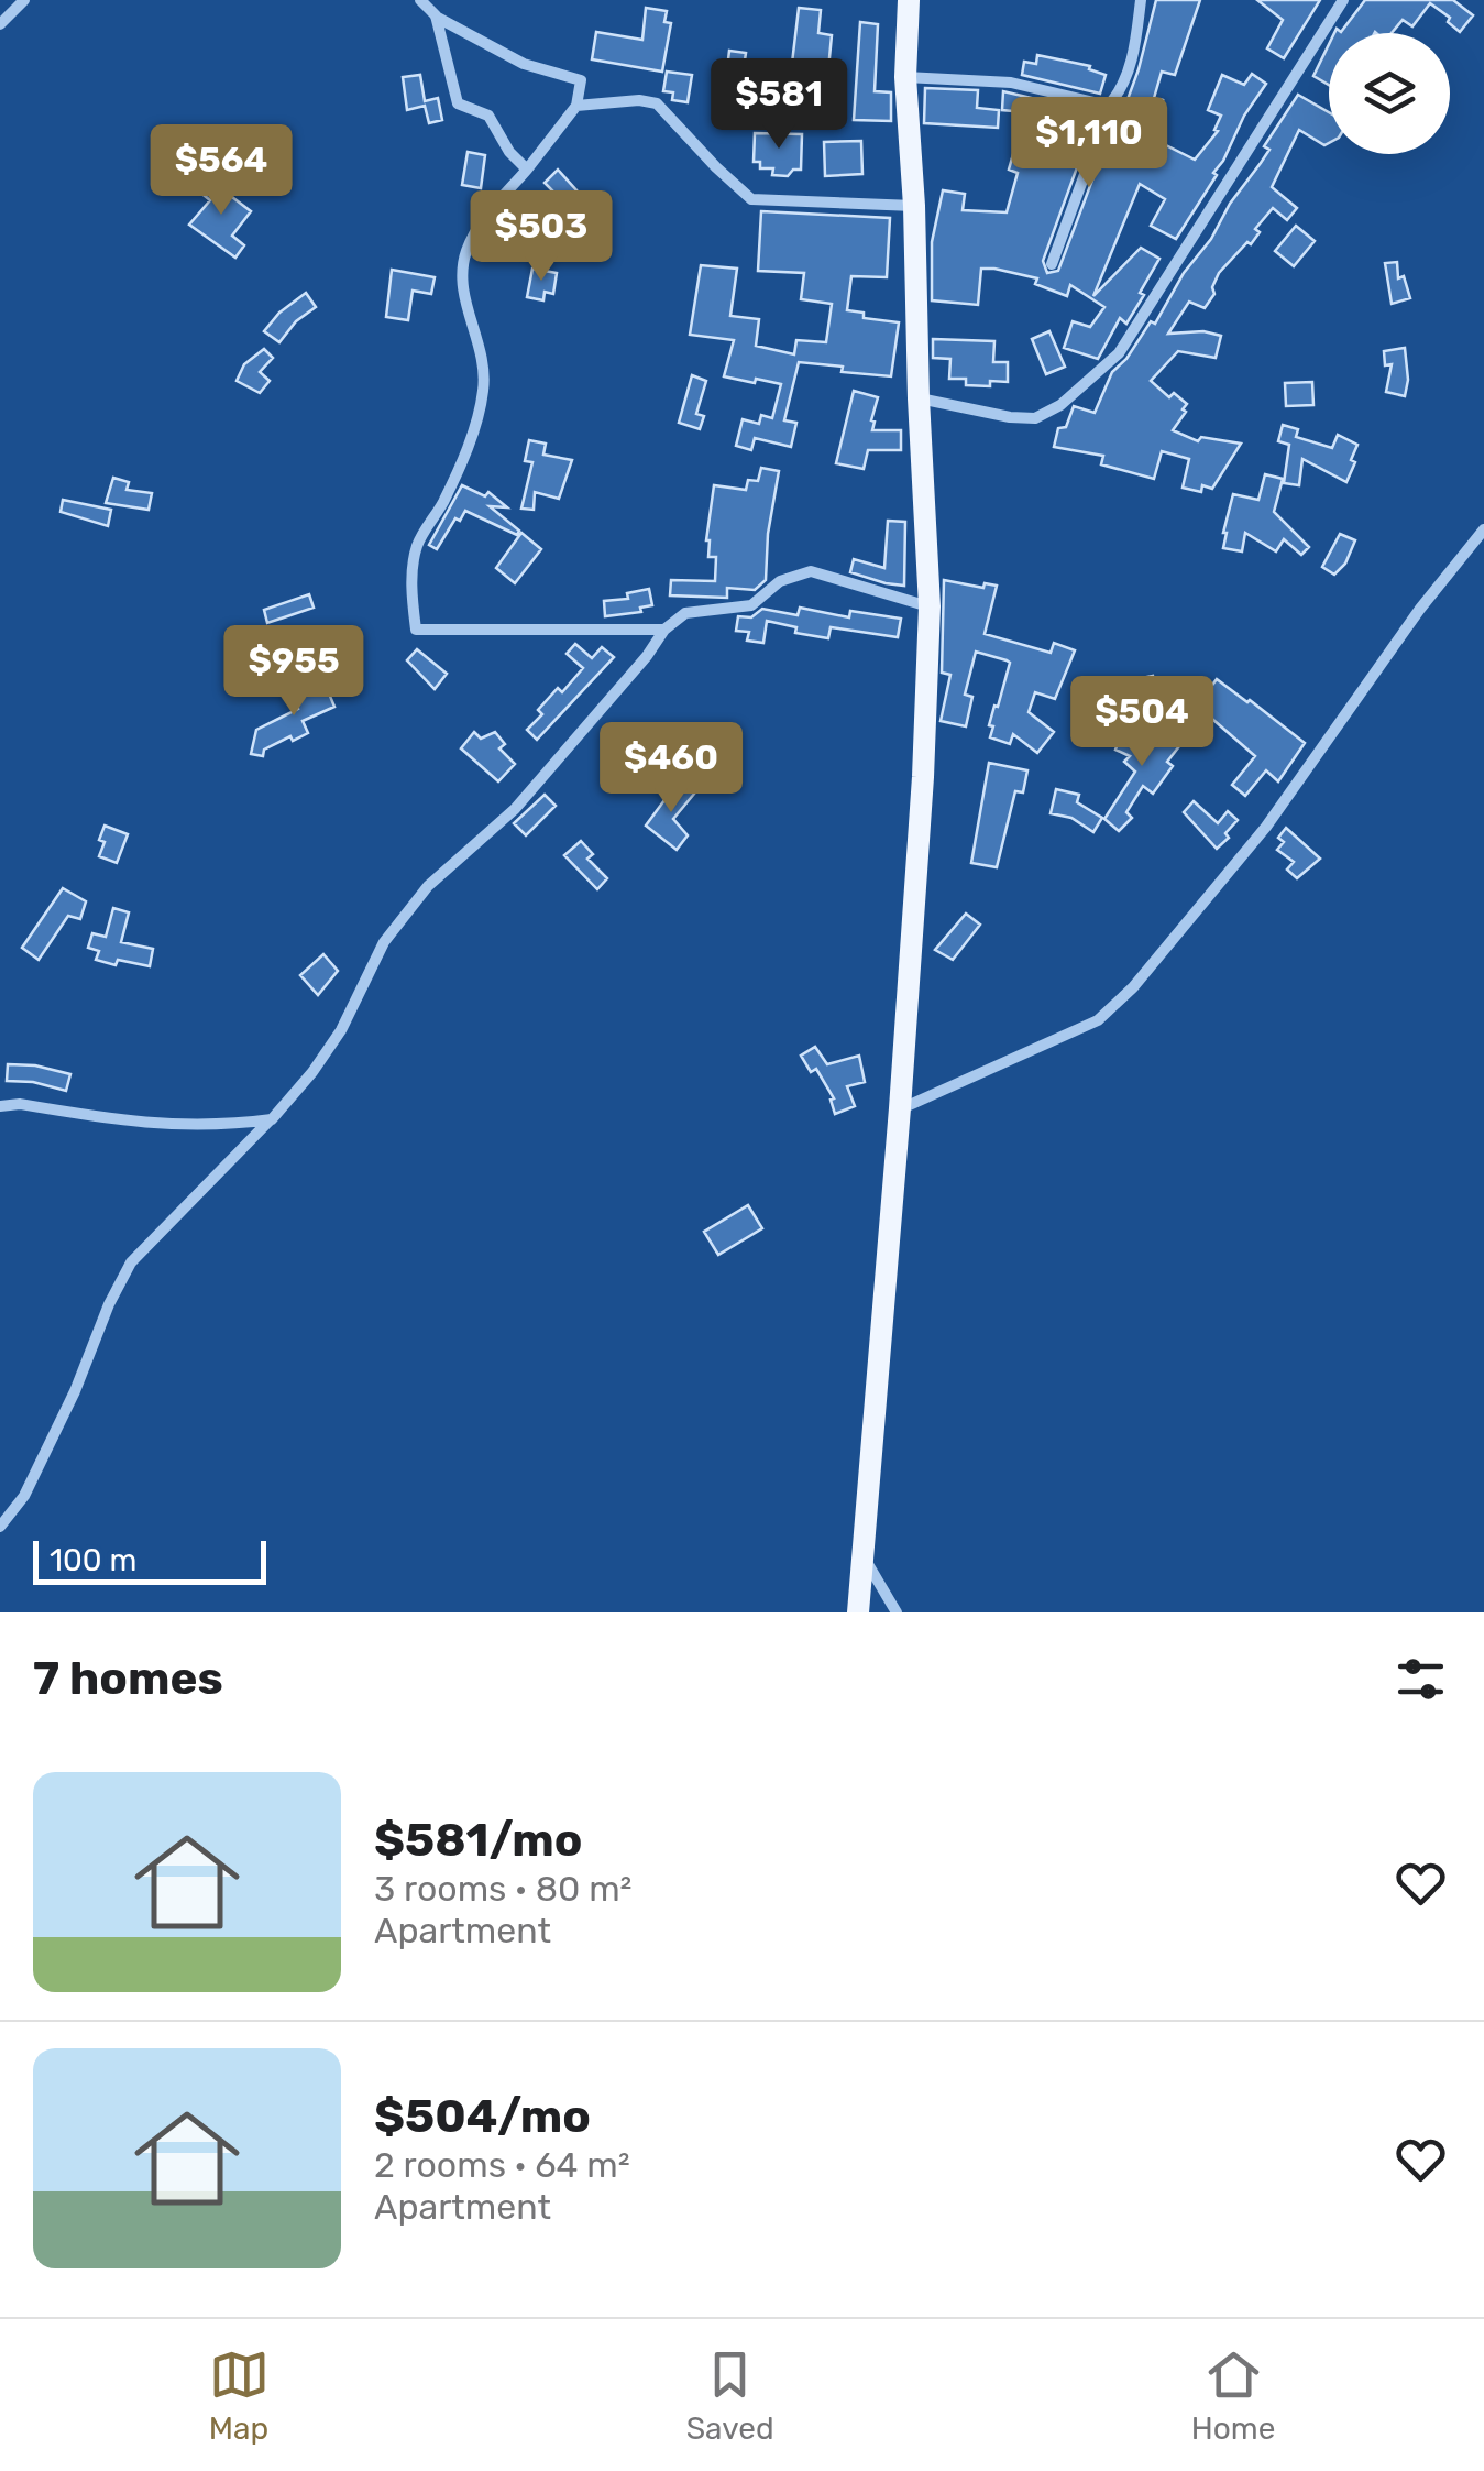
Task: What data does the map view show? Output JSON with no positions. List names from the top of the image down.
{
  "scale_bar": "100 m",
  "page": {
    "price": [
      "$581",
      "$1,110",
      "$564",
      "$503",
      "$955",
      "$504",
      "$460"
    ],
    "scale": "100 m",
    "heading": "7 homes",
    "list": [
      {
        "name": "$581/mo",
        "note": "3 rooms · 80 m² · Apartment"
      },
      {
        "name": "$504/mo",
        "note": "2 rooms · 64 m² · Apartment"
      }
    ],
    "tabs": ["Map", "Saved", "Home"]
  }
}
